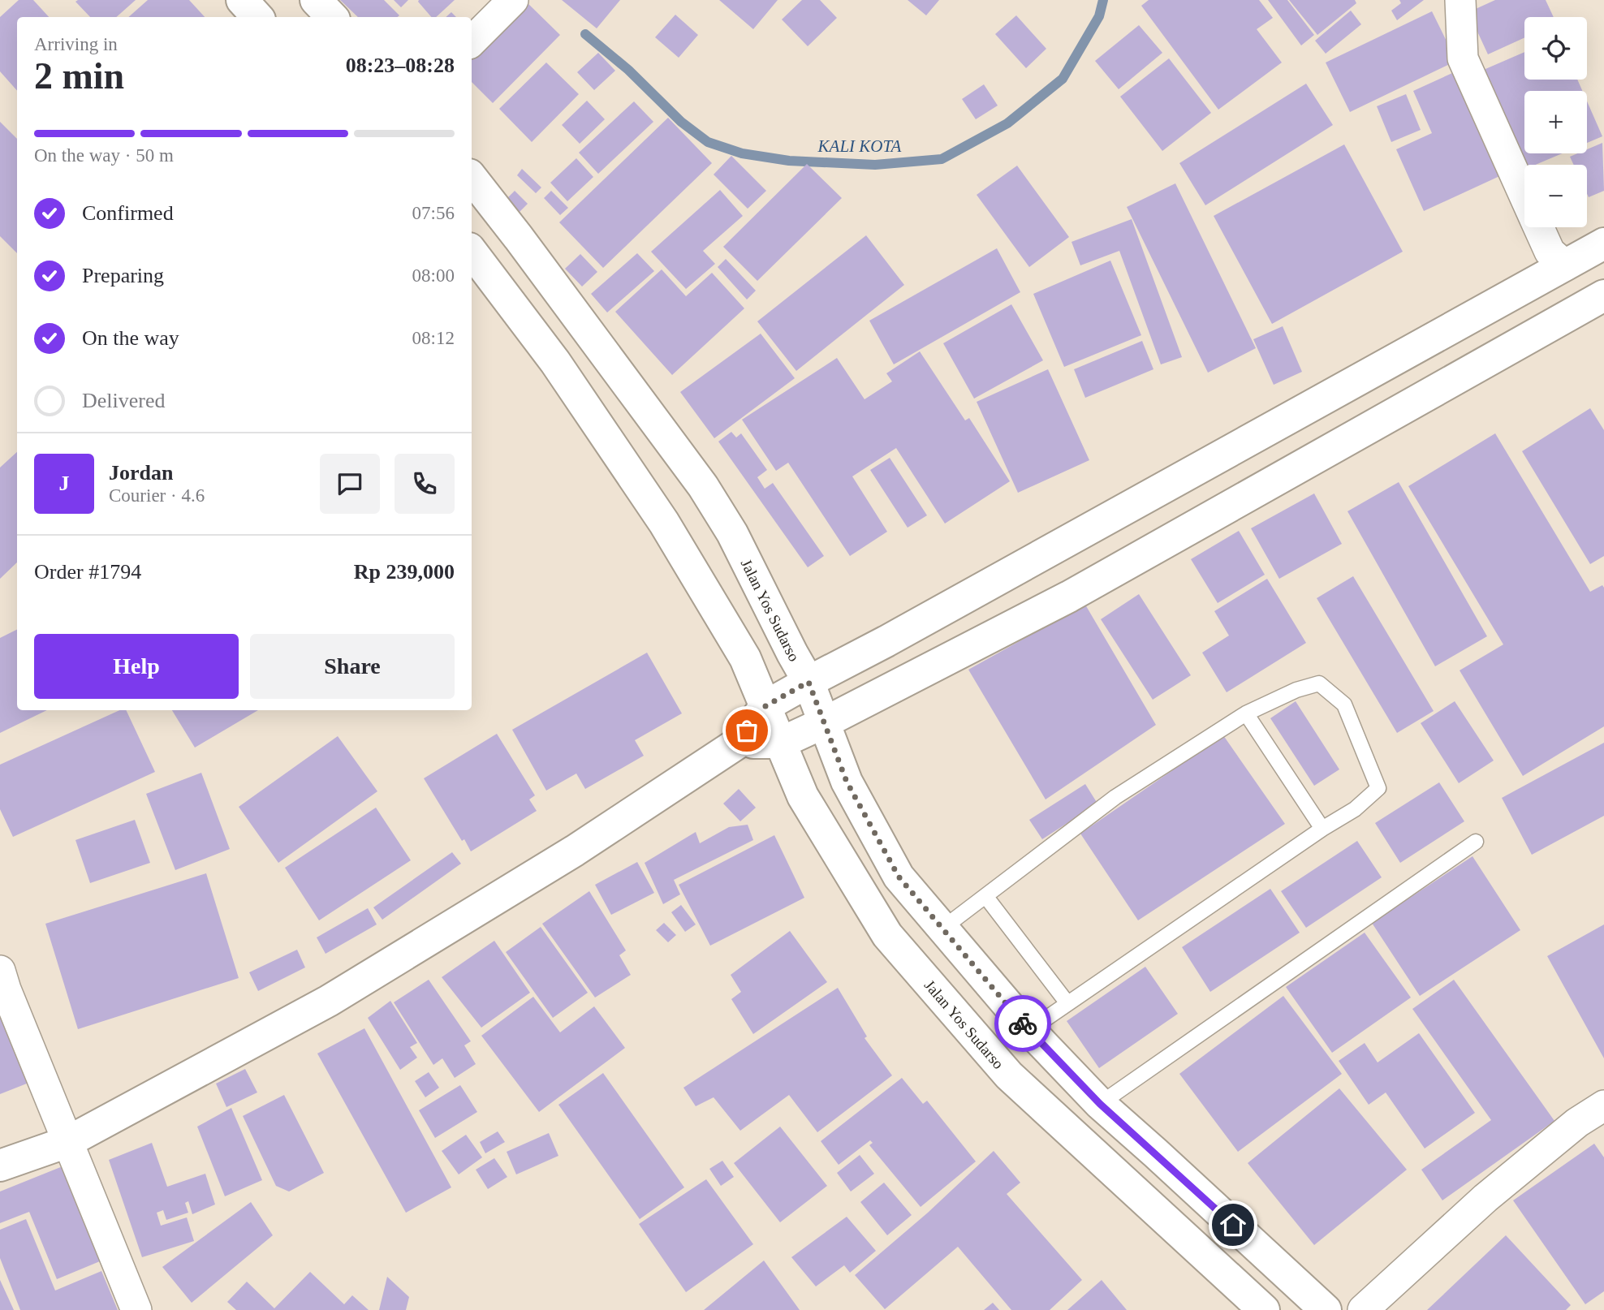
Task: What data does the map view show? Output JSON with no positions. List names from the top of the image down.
{
  "streets": {
    "main road": ["Jalan Yos Sudarso"]
  },
  "water": ["KALI KOTA"],
  "page": {
    "map_buttons": ["+", "−"],
    "heading": ["2 min", "Arriving in", "08:23–08:28"],
    "panel": [
      "Jordan",
      "Courier · 4.6",
      "Order #1794",
      "Rp 239,000"
    ],
    "bar": "On the way · 50 m",
    "list": [
      ["Confirmed", "07:56"],
      ["Preparing", "08:00"],
      ["On the way", "08:12"],
      "Delivered"
    ],
    "round": "J",
    "buttons": ["Help", "Share"]
  }
}
